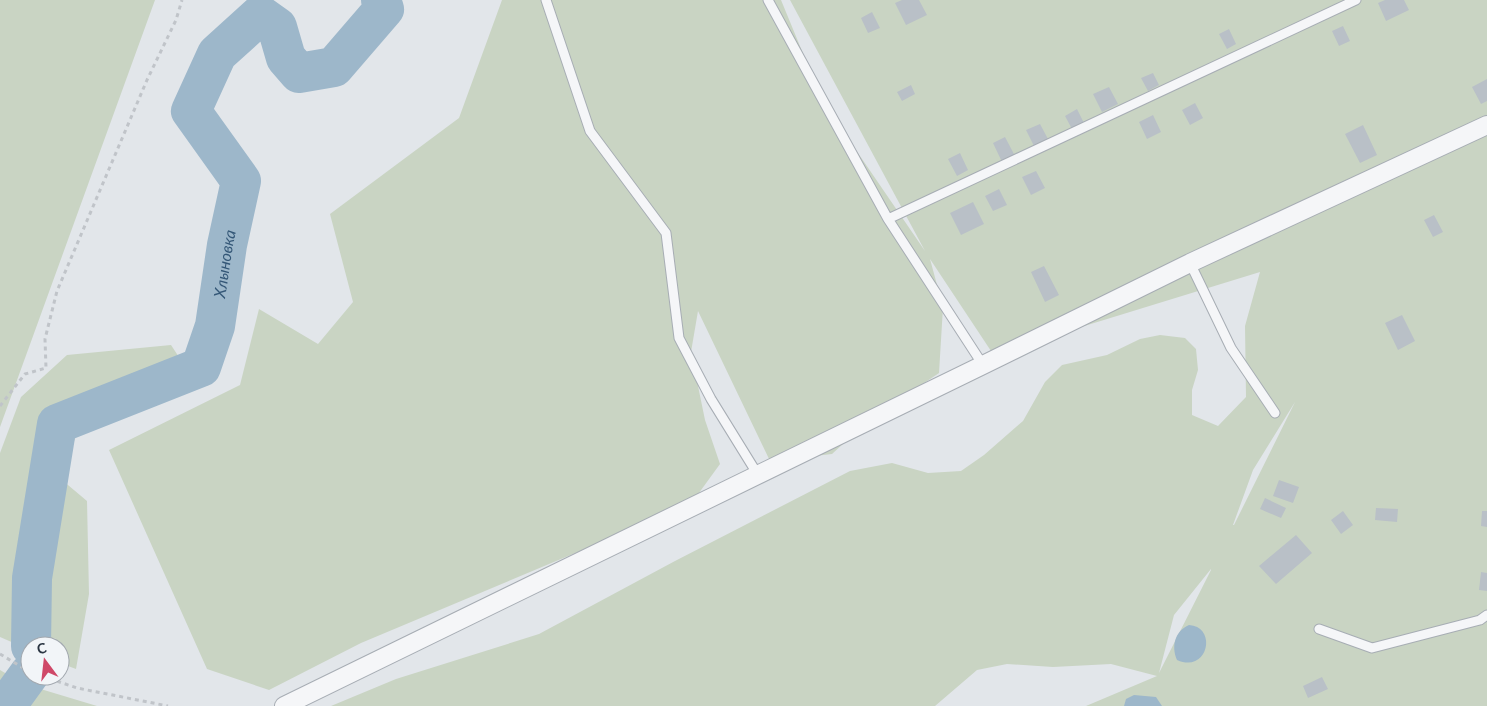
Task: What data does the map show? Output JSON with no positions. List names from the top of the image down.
{
  "water": ["Хлыновка"],
  "north": "top"
}
